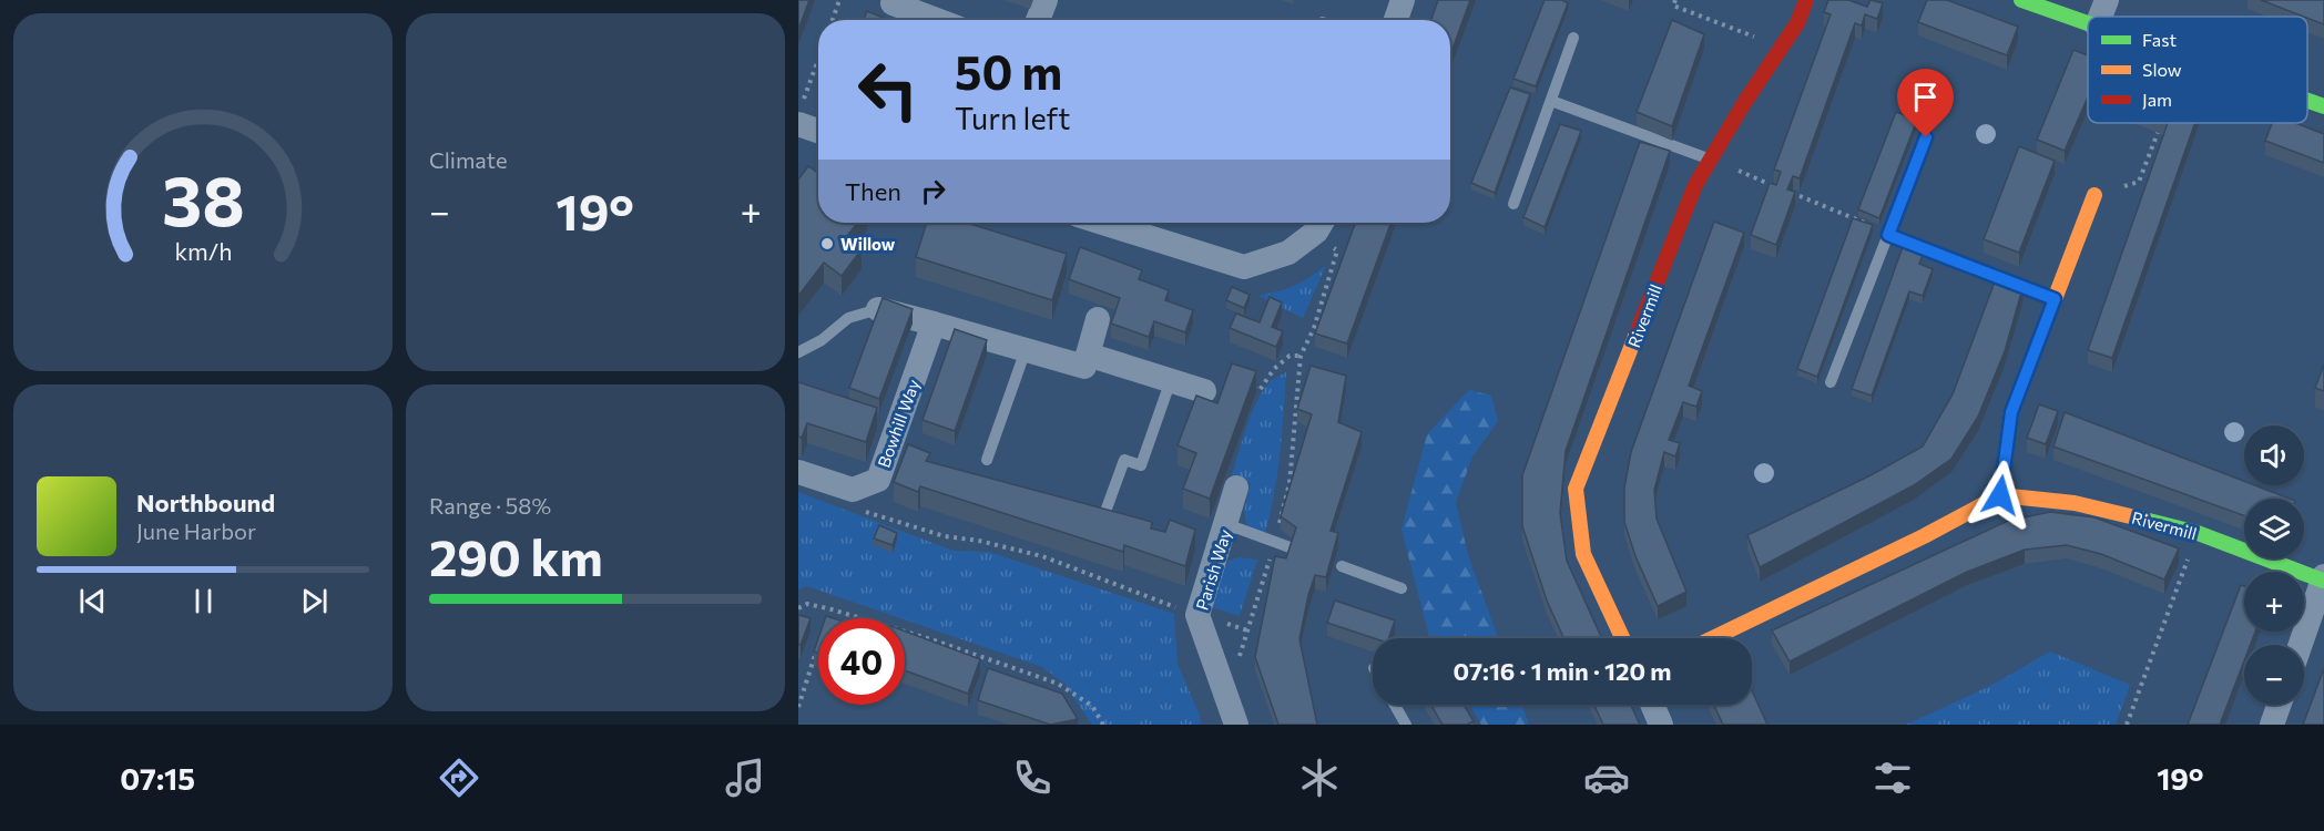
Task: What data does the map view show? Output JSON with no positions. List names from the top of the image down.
{
  "streets": {
    "street": ["Rivermill", "Bowhill Way", "Parish Way"]
  },
  "places": ["Willow"],
  "legend": ["Fast", "Slow", "Jam"],
  "page": {
    "tile": [
      "Climate",
      ["Range · 58%", "290 km"]
    ],
    "turn": ["50 m", "Turn left"],
    "then": "Then",
    "heat": ["−", "19°", "+"],
    "map_buttons": ["+", "−"],
    "song": ["Northbound", "June Harbor"],
    "limit": "40",
    "trip": "07:16 · 1 min · 120 m",
    "tabs": ["07:15", "19°"],
    "gauge": ["38", "km/h"]
  }
}
